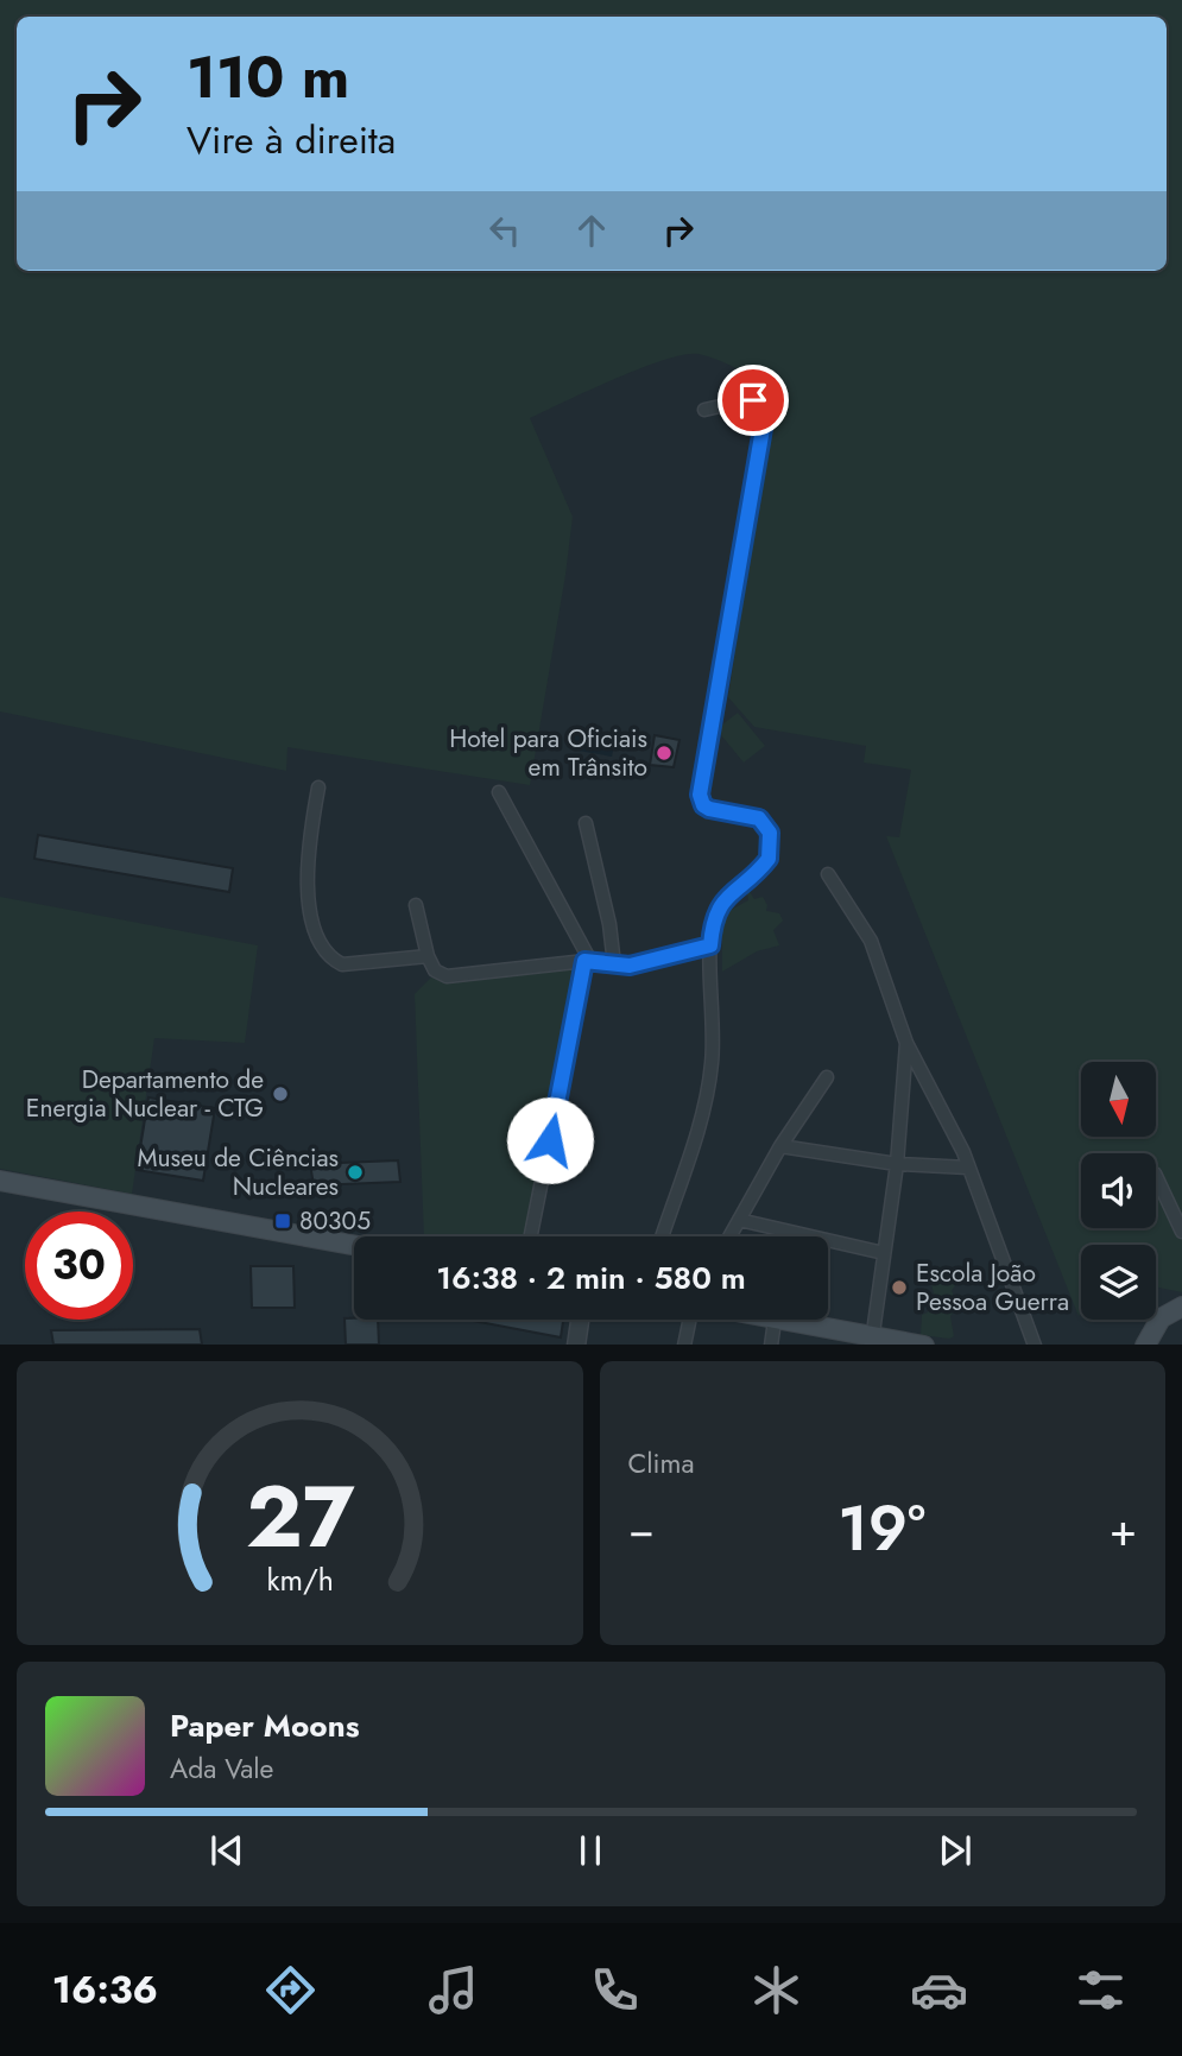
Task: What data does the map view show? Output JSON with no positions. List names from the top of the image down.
{
  "places": {
    "other": [
      "Hotel para Oficiais em Trânsito",
      "Departamento de Energia Nuclear - CTG",
      "Museu de Ciências Nucleares",
      "Escola João Pessoa Guerra"
    ],
    "transit": ["80305"]
  },
  "north": "bottom",
  "page": {
    "turn": ["110 m", "Vire à direita"],
    "limit": "30",
    "trip": "16:38 · 2 min · 580 m",
    "tile": "Clima",
    "heat": ["−", "19°", "+"],
    "song": ["Paper Moons", "Ada Vale"],
    "tabs": "16:36",
    "gauge": ["27", "km/h"]
  }
}
